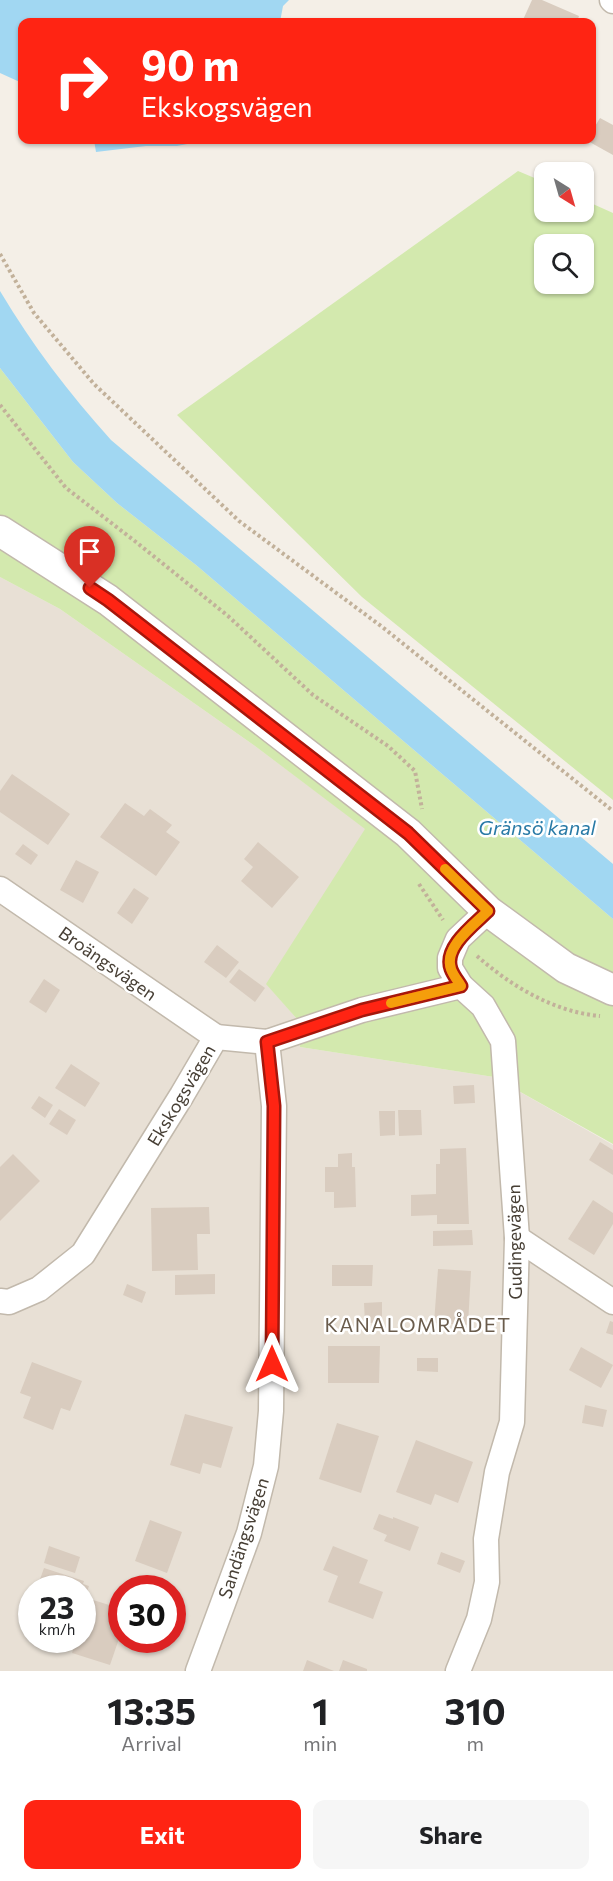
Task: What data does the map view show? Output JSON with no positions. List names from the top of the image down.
{
  "streets": {
    "street": [
      "Broängsvägen",
      "Ekskogsvägen",
      "Gudingevägen",
      "Sandängsvägen"
    ]
  },
  "crossings": [
    ["Broängsvägen", "Ekskogsvägen"],
    ["Ekskogsvägen", "Gudingevägen"],
    ["Ekskogsvägen", "Sandängsvägen"]
  ],
  "districts": ["KANALOMRÅDET"],
  "water": ["Gränsö kanal"],
  "north": "bottom right",
  "page": {
    "turn": ["90 m", "Ekskogsvägen"],
    "speed": "23 km/h",
    "limit": "30",
    "eta": [
      "13:35",
      "Arrival",
      "1",
      "min",
      "310",
      "m"
    ],
    "buttons": ["Exit", "Share"]
  }
}
